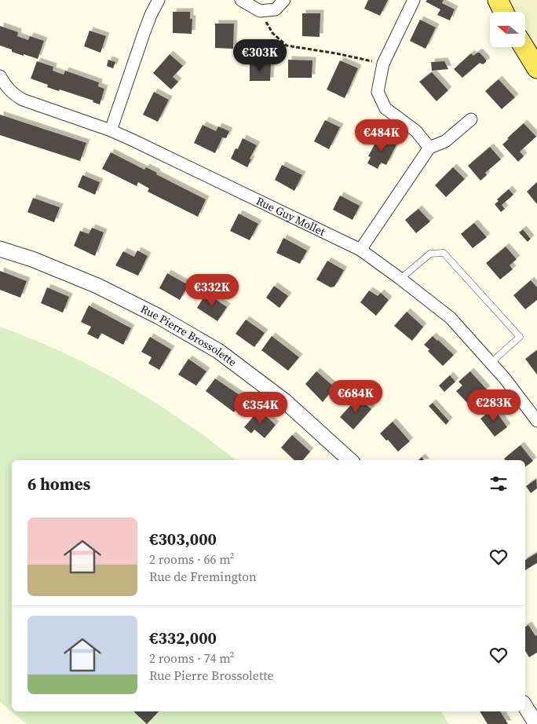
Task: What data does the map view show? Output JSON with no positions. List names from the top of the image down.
{
  "streets": {
    "street": ["Rue Guy Mollet", "Rue Pierre Brossolette"]
  },
  "north": "left",
  "page": {
    "price": [
      "€303K",
      "€484K",
      "€332K",
      "€684K",
      "€283K",
      "€354K"
    ],
    "heading": "6 homes",
    "list": [
      {
        "name": "€303,000",
        "note": "2 rooms · 66 m² · Rue de Fremington"
      },
      {
        "name": "€332,000",
        "note": "2 rooms · 74 m² · Rue Pierre Brossolette"
      }
    ]
  }
}
